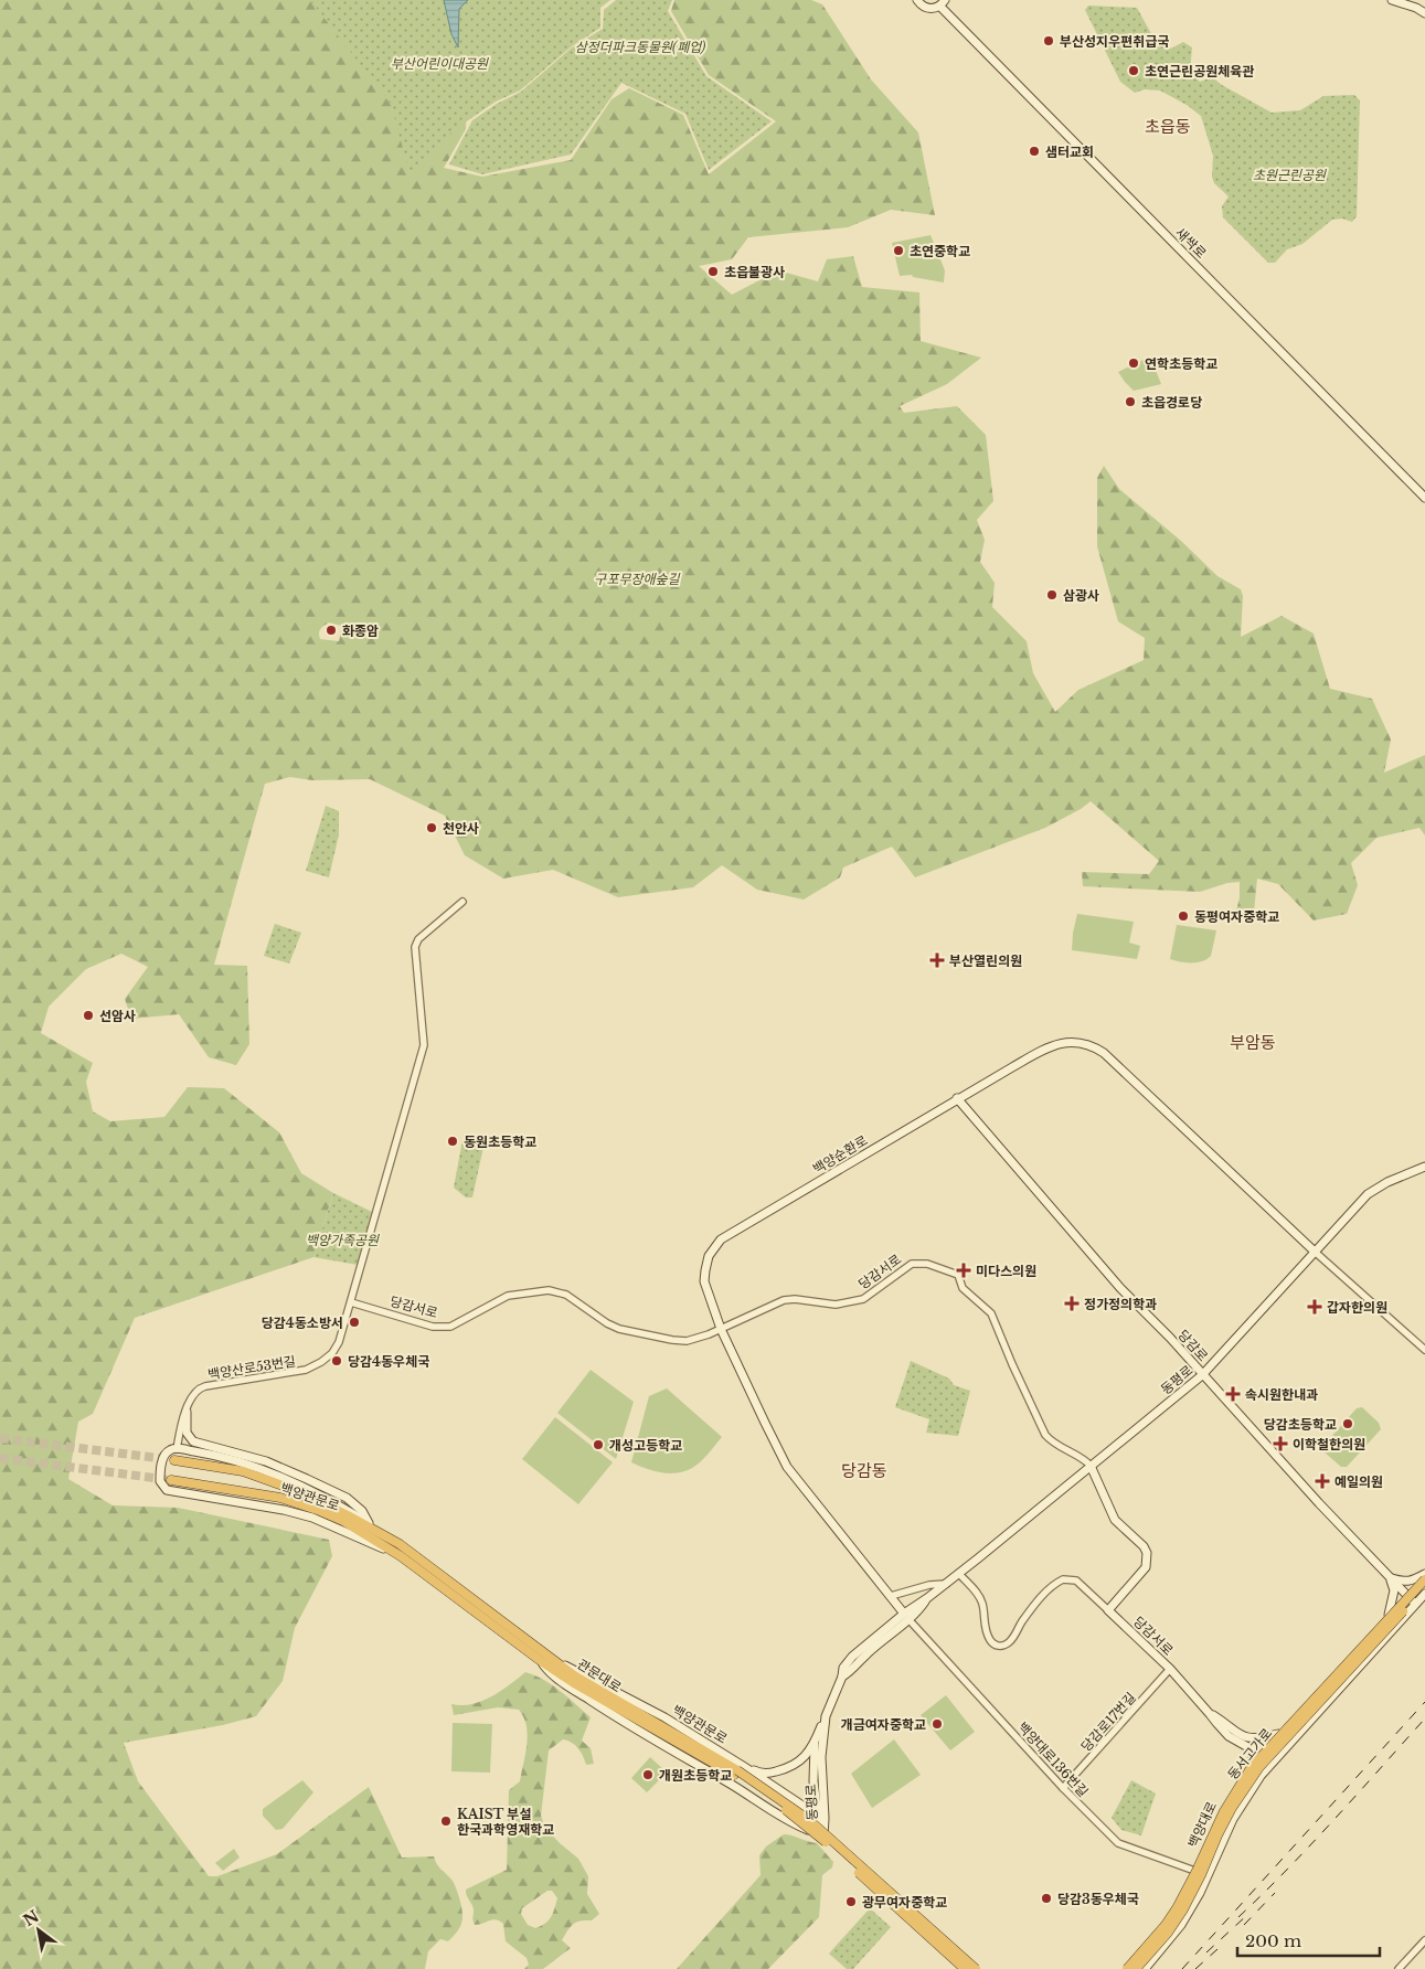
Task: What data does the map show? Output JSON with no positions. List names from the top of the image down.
{
  "streets": {
    "highway": ["백양관문로", "관문대로", "동서고가로"],
    "main road": [
      "새싹로",
      "백양순환로",
      "당감서로",
      "당감로",
      "동평로",
      "백양대로"
    ],
    "street": ["백양산로53번길", "당감로17번길", "백양대로136번길"]
  },
  "crossings": [
    ["백양순환로", "당감서로"],
    ["백양순환로", "당감로"],
    ["백양순환로", "동평로"],
    ["백양순환로", "백양대로136번길"],
    ["당감서로", "백양산로53번길"],
    ["당감서로", "동평로"],
    ["당감서로", "당감로17번길"],
    ["당감로", "동평로"],
    ["당감로", "백양대로"],
    ["백양산로53번길", "백양관문로"],
    ["동평로", "백양관문로"],
    ["동평로", "백양대로136번길"],
    ["백양관문로", "관문대로"],
    ["당감로17번길", "백양대로136번길"],
    ["백양대로136번길", "백양대로"]
  ],
  "districts": ["초읍동", "부암동", "당감동"],
  "parks": [
    "삼정더파크동물원(폐업)",
    "부산어린이대공원",
    "초원근린공원",
    "구포무장애숲길",
    "백양가족공원"
  ],
  "places": {
    "other": [
      "부산성지우편취급국",
      "초연근린공원체육관",
      "샘터교회",
      "초연중학교",
      "초읍불광사",
      "연학초등학교",
      "초읍경로당",
      "삼광사",
      "화종암",
      "천안사",
      "동평여자중학교",
      "선암사",
      "동원초등학교",
      "당감4동소방서",
      "당감4동우체국",
      "당감초등학교",
      "개성고등학교",
      "개금여자중학교",
      "개원초등학교",
      "KAIST 부설 한국과학영재학교",
      "당감3동우체국",
      "광무여자중학교"
    ],
    "health": [
      "부산열린의원",
      "미다스의원",
      "정가정의학과",
      "갑자한의원",
      "속시원한내과",
      "이학철한의원",
      "예일의원"
    ]
  },
  "scale_bar": "200 m",
  "north": "top left"
}
